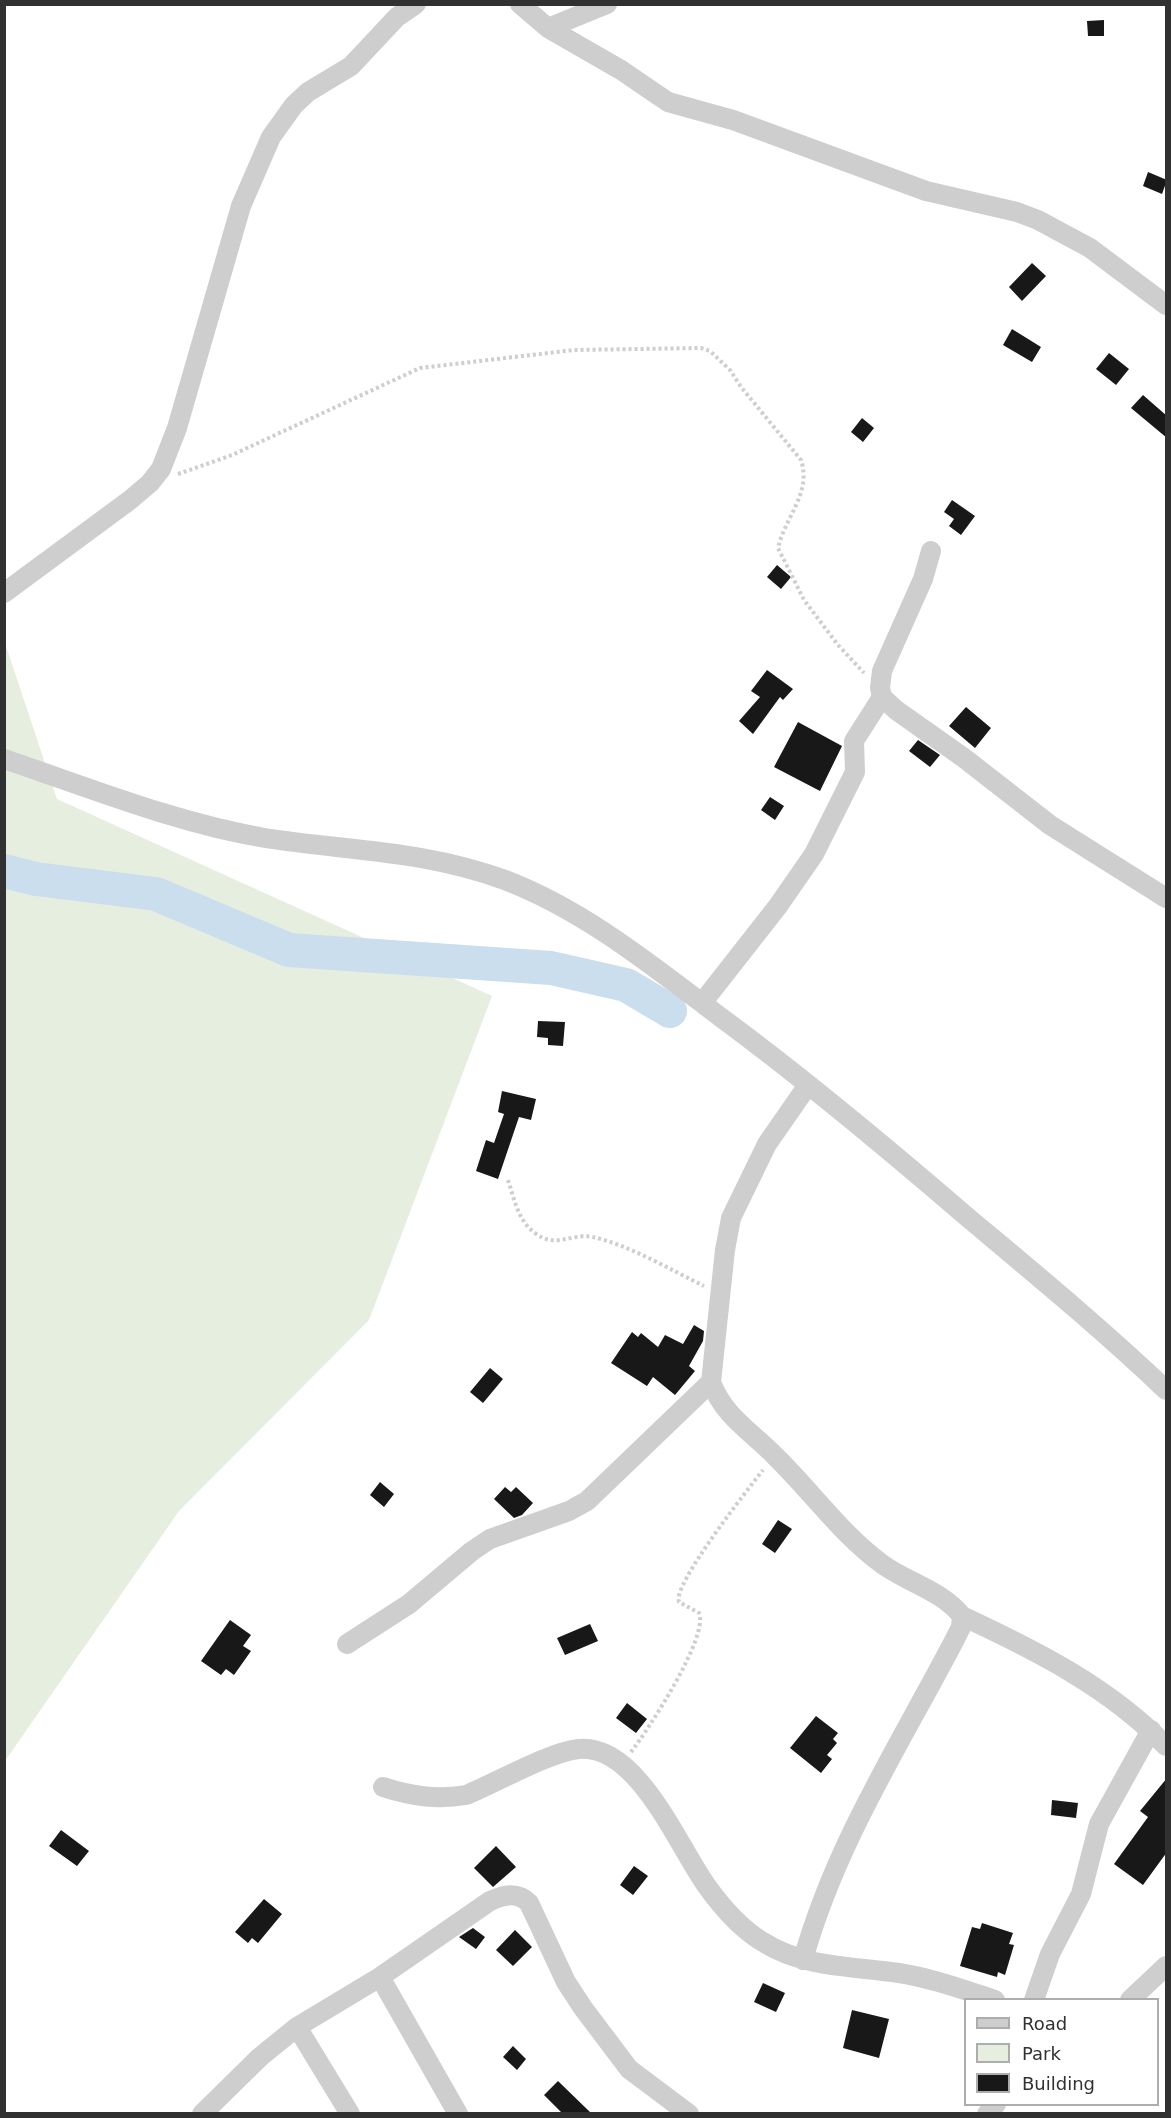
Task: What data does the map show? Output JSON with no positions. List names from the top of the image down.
{
  "legend": ["Road", "Park", "Building"]
}
